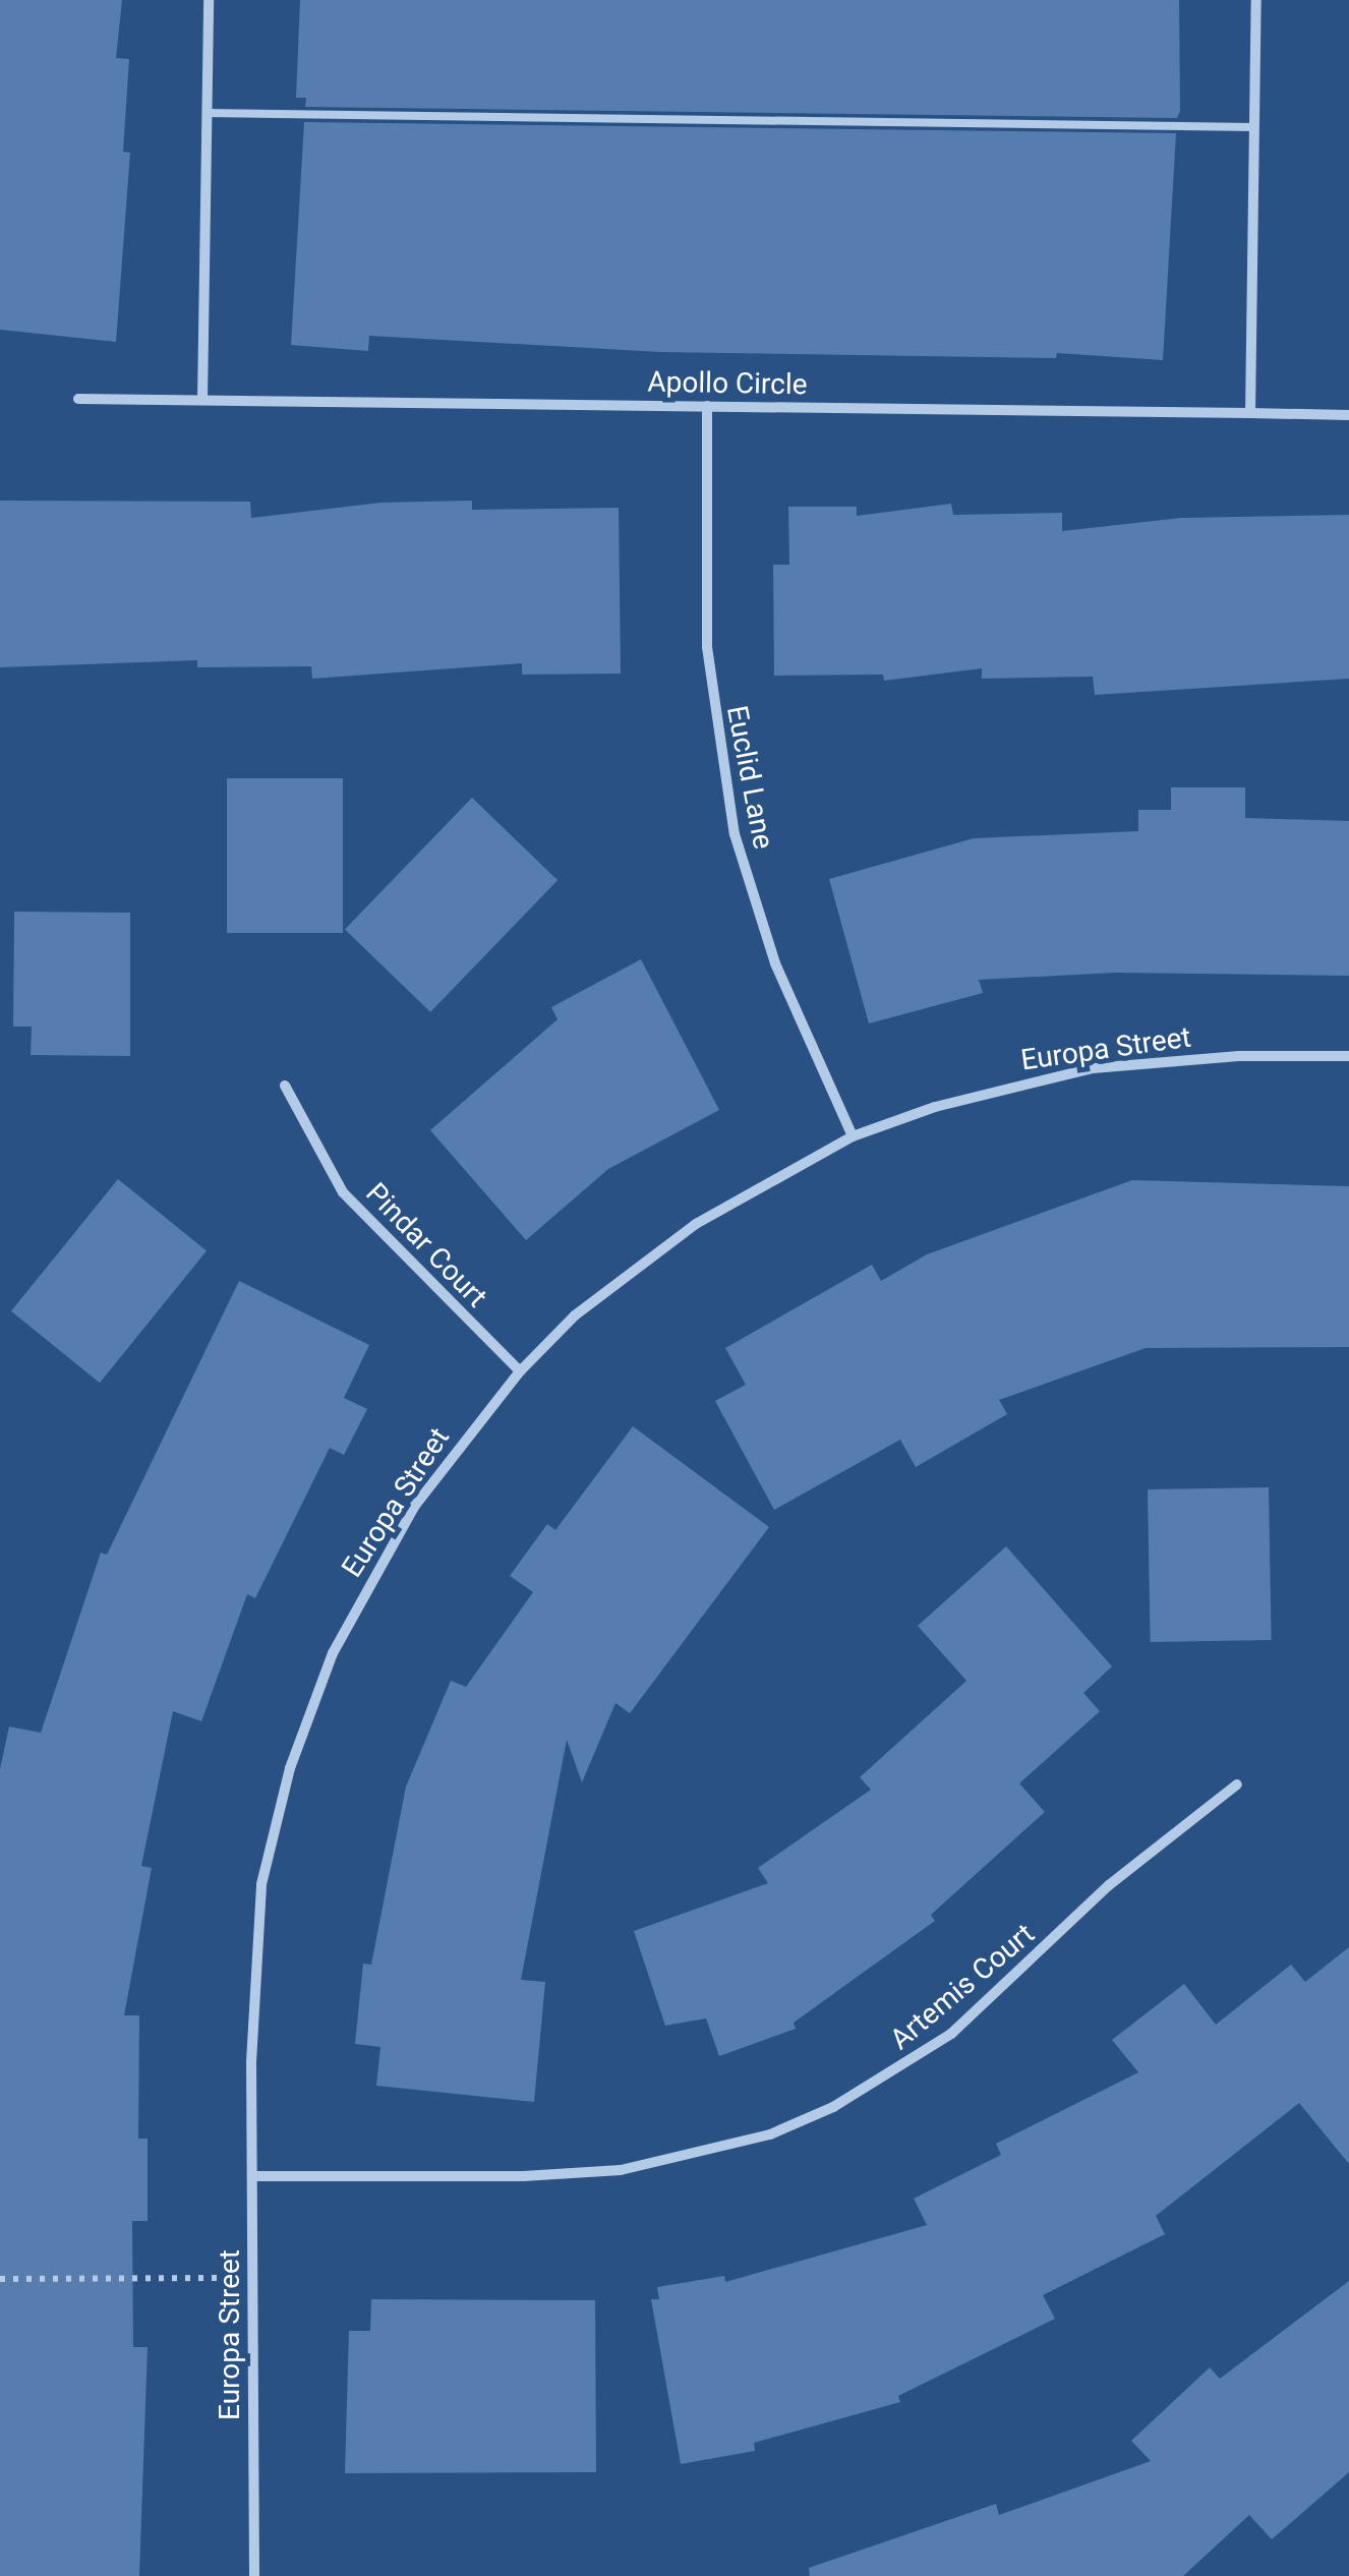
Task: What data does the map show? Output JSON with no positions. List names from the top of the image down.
{
  "streets": {
    "street": [
      "Apollo Circle",
      "Euclid Lane",
      "Europa Street",
      "Pindar Court",
      "Artemis Court"
    ]
  },
  "crossings": [
    ["Apollo Circle", "Euclid Lane"],
    ["Euclid Lane", "Europa Street"],
    ["Europa Street", "Pindar Court"],
    ["Europa Street", "Artemis Court"]
  ]
}
